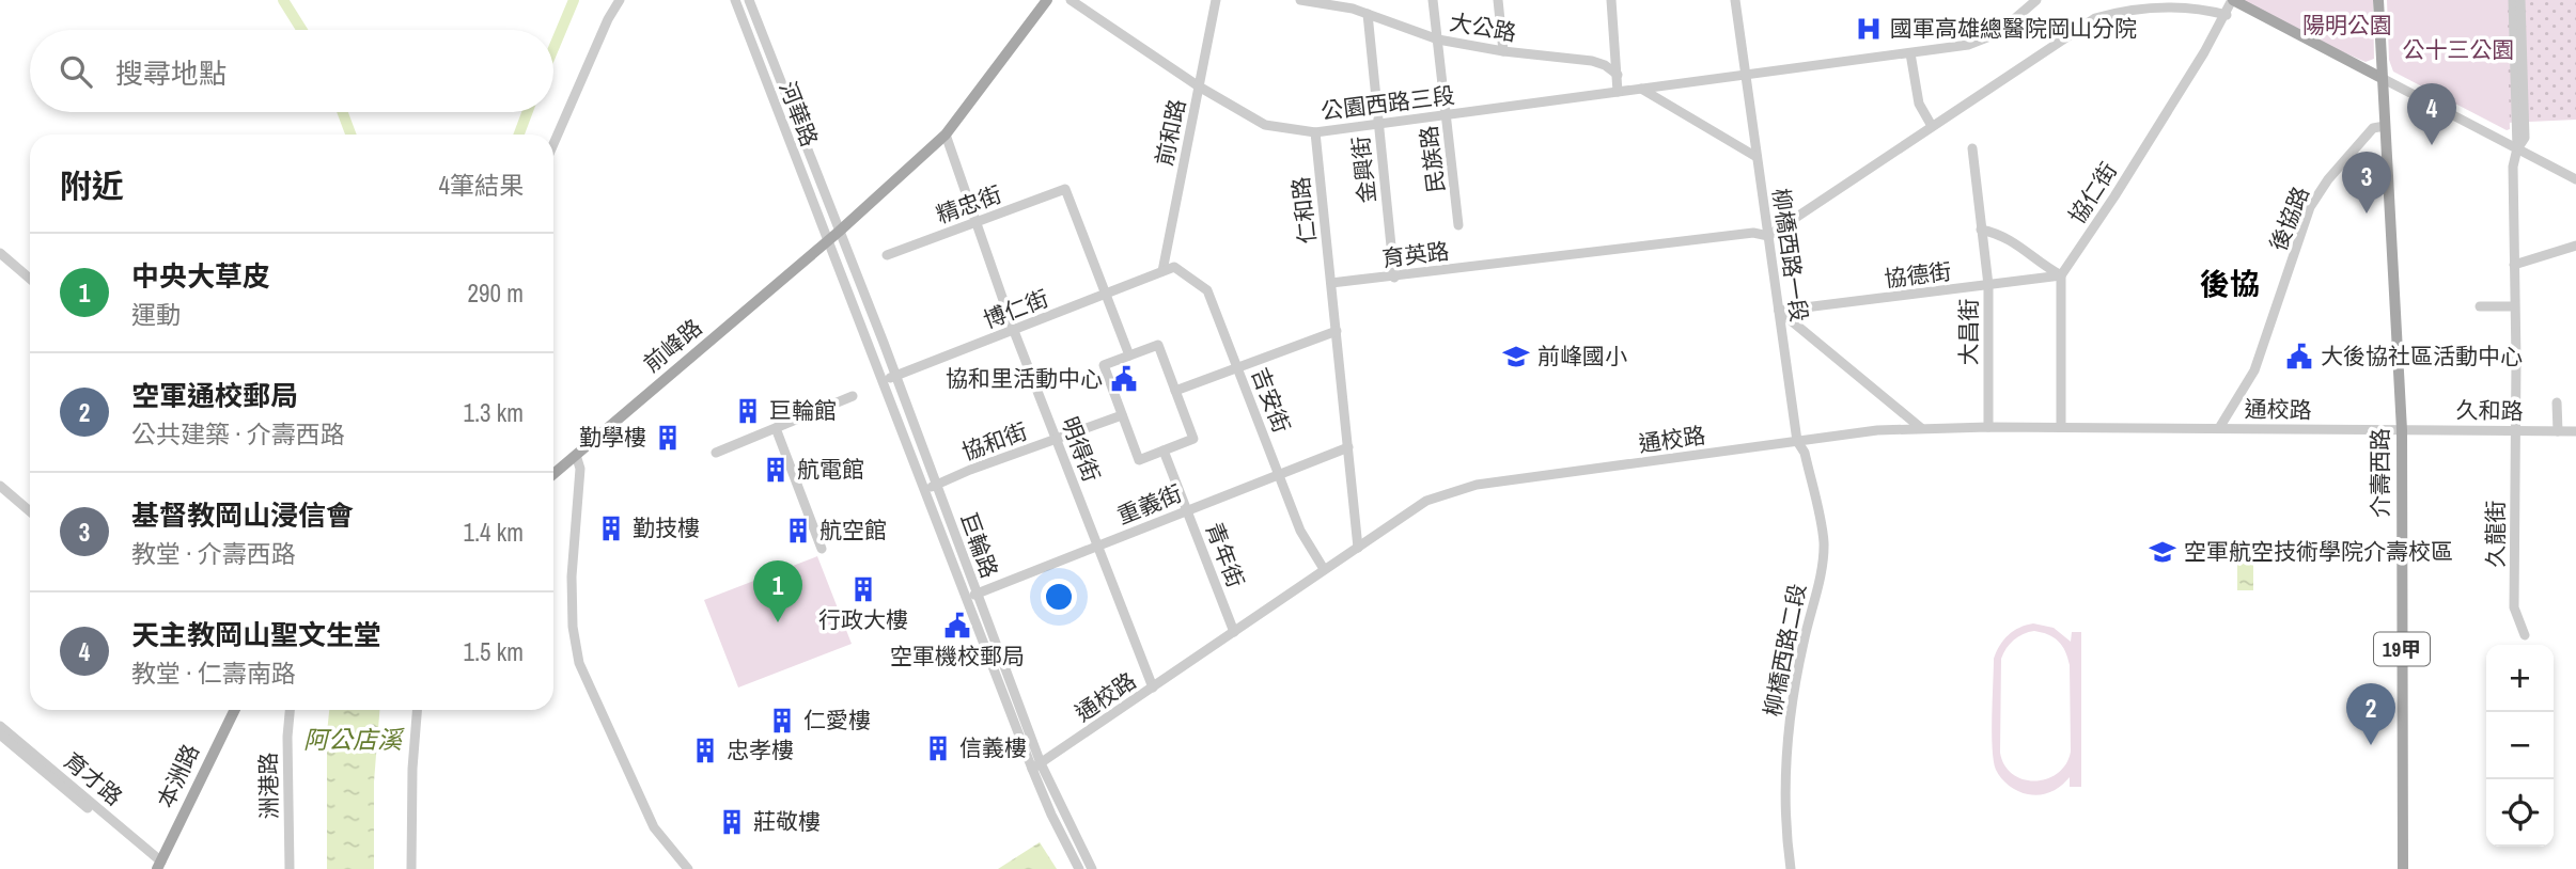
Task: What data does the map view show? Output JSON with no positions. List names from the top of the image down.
{
  "streets": {
    "main road": [
      "前峰路",
      "介壽西路",
      "19甲",
      "本洲路"
    ],
    "street": [
      "大公路",
      "公園西路三段",
      "河華路",
      "前和路",
      "民族路",
      "金興街",
      "協仁街",
      "精忠街",
      "仁和路",
      "後協路",
      "育英路",
      "柳橋西路一段",
      "協德街",
      "博仁街",
      "大昌街",
      "吉安街",
      "通校路",
      "久和路",
      "協和街",
      "明得街",
      "重義街",
      "久龍街",
      "巨輪路",
      "青年街",
      "柳橋西路二段",
      "育才路",
      "洲港路"
    ]
  },
  "crossings": [
    ["大公路", "民族路"],
    ["大公路", "金興街"],
    ["公園西路三段", "前和路"],
    ["公園西路三段", "民族路"],
    ["公園西路三段", "金興街"],
    ["公園西路三段", "仁和路"],
    ["公園西路三段", "柳橋西路一段"],
    ["河華路", "前峰路"],
    ["河華路", "巨輪路"],
    ["前和路", "博仁街"],
    ["前和路", "吉安街"],
    ["金興街", "育英路"],
    ["協仁街", "協德街"],
    ["精忠街", "博仁街"],
    ["精忠街", "明得街"],
    ["仁和路", "育英路"],
    ["後協路", "通校路"],
    ["後協路", "介壽西路"],
    ["育英路", "柳橋西路一段"],
    ["柳橋西路一段", "協德街"],
    ["柳橋西路一段", "通校路"],
    ["柳橋西路一段", "柳橋西路二段"],
    ["協德街", "大昌街"],
    ["博仁街", "吉安街"],
    ["博仁街", "明得街"],
    ["博仁街", "巨輪路"],
    ["大昌街", "通校路"],
    ["前峰路", "巨輪路"],
    ["吉安街", "通校路"],
    ["吉安街", "重義街"],
    ["通校路", "久和路"],
    ["通校路", "明得街"],
    ["通校路", "介壽西路"],
    ["通校路", "巨輪路"],
    ["通校路", "青年街"],
    ["通校路", "柳橋西路二段"],
    ["久和路", "介壽西路"],
    ["久和路", "久龍街"],
    ["協和街", "明得街"],
    ["協和街", "巨輪路"],
    ["明得街", "重義街"],
    ["重義街", "巨輪路"],
    ["重義街", "青年街"],
    ["本洲路", "育才路"]
  ],
  "districts": ["後協"],
  "water": ["阿公店溪"],
  "parks": ["陽明公園", "公十三公園"],
  "places": {
    "hospital": ["國軍高雄總醫院岡山分院"],
    "school or university": ["前峰國小", "空軍航空技術學院介壽校區"],
    "public building": ["大後協社區活動中心", "協和里活動中心", "空軍機校郵局"],
    "building": [
      "巨輪館",
      "勤學樓",
      "航電館",
      "勤技樓",
      "航空館",
      "行政大樓",
      "仁愛樓",
      "信義樓",
      "忠孝樓",
      "莊敬樓"
    ]
  },
  "page": {
    "search": "搜尋地點",
    "pins": [
      "4",
      "3",
      "1",
      "2"
    ],
    "heading": ["附近", "4筆結果"],
    "list": [
      {
        "mark": "1",
        "name": "中央大草皮",
        "note": "運動",
        "value": "290 m"
      },
      {
        "mark": "2",
        "name": "空軍通校郵局",
        "note": "公共建築 · 介壽西路",
        "value": "1.3 km"
      },
      {
        "mark": "3",
        "name": "基督教岡山浸信會",
        "note": "教堂 · 介壽西路",
        "value": "1.4 km"
      },
      {
        "mark": "4",
        "name": "天主教岡山聖文生堂",
        "note": "教堂 · 仁壽南路",
        "value": "1.5 km"
      }
    ],
    "map_buttons": ["+", "−"]
  }
}
